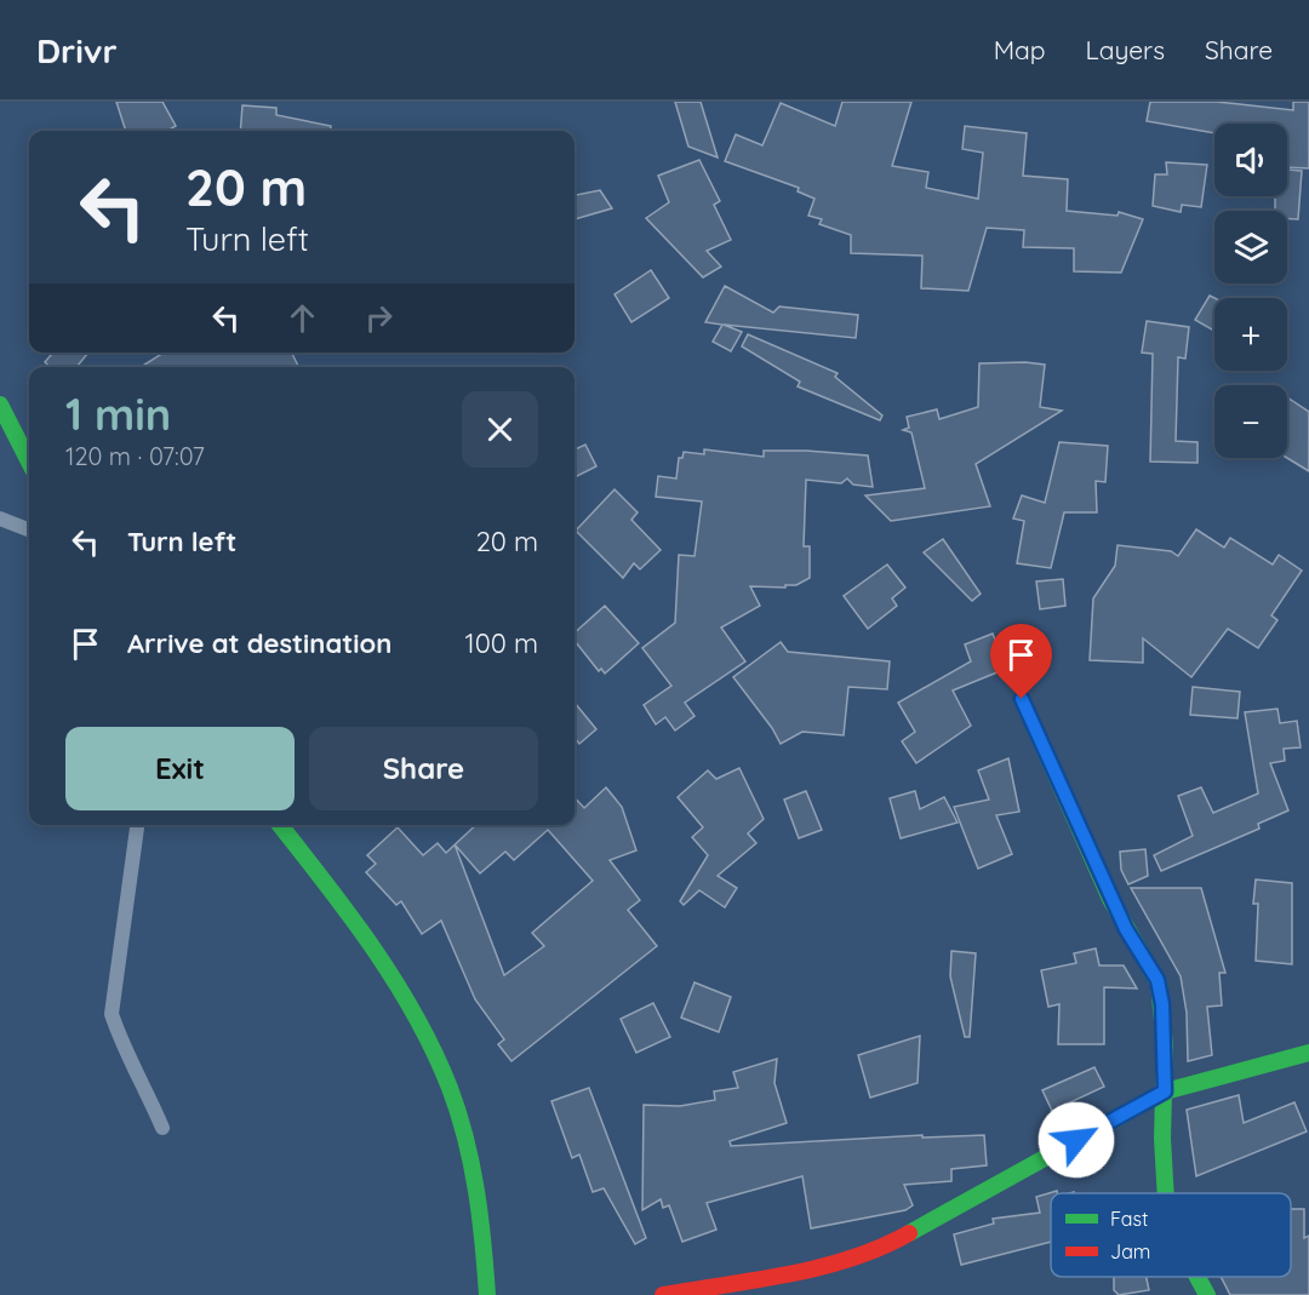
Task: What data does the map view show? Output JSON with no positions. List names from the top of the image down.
{
  "legend": ["Fast", "Jam"],
  "page": {
    "header": "Drivr",
    "nav": ["Map", "Layers", "Share"],
    "map_buttons": ["+", "−"],
    "turn": ["20 m", "Turn left"],
    "heading": ["1 min", "120 m · 07:07"],
    "list": [
      {
        "name": "Turn left",
        "value": "20 m"
      },
      {
        "name": "Arrive at destination",
        "value": "100 m"
      }
    ],
    "buttons": ["Exit", "Share"]
  }
}
